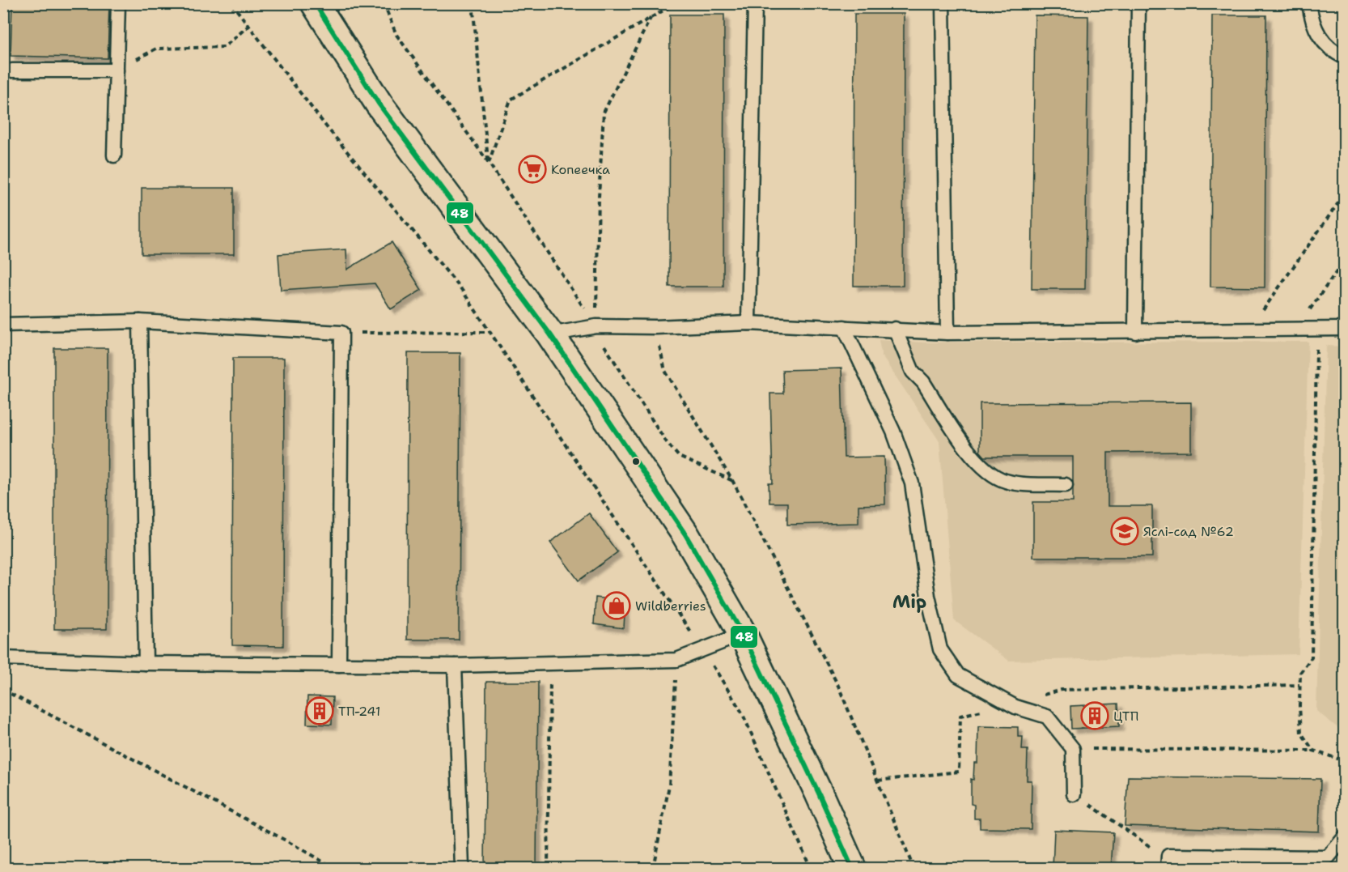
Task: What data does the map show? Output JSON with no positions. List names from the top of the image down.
{
  "districts": ["Мір"],
  "places": {
    "supermarket": ["Копеечка"],
    "school or university": ["Яслі-сад №62"],
    "shop": ["Wildberries"],
    "building": ["ТП-241", "ЦТП"]
  },
  "lines": ["transit line 48"]
}
